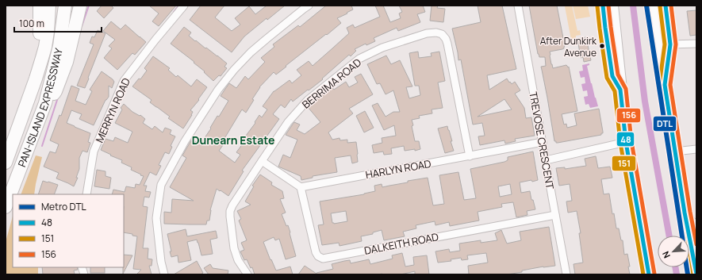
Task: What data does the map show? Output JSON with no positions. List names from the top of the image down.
{
  "streets": {
    "highway": ["PAN-ISLAND EXPRESSWAY"],
    "street": [
      "BERRIMA ROAD",
      "MERRYN ROAD",
      "TREVOSE CRESCENT",
      "HARLYN ROAD",
      "DALKEITH ROAD"
    ]
  },
  "crossings": [
    ["BERRIMA ROAD", "HARLYN ROAD"],
    ["TREVOSE CRESCENT", "HARLYN ROAD"],
    ["TREVOSE CRESCENT", "DALKEITH ROAD"],
    ["HARLYN ROAD", "DALKEITH ROAD"]
  ],
  "districts": ["Dunearn Estate"],
  "places": ["After Dunkirk Avenue"],
  "lines": [
    "metro line DTL",
    "transit line 48",
    "transit line 156",
    "transit line 151"
  ],
  "legend": [
    "Metro DTL",
    "48",
    "151",
    "156"
  ],
  "scale_bar": "100 m",
  "north": "bottom left"
}
